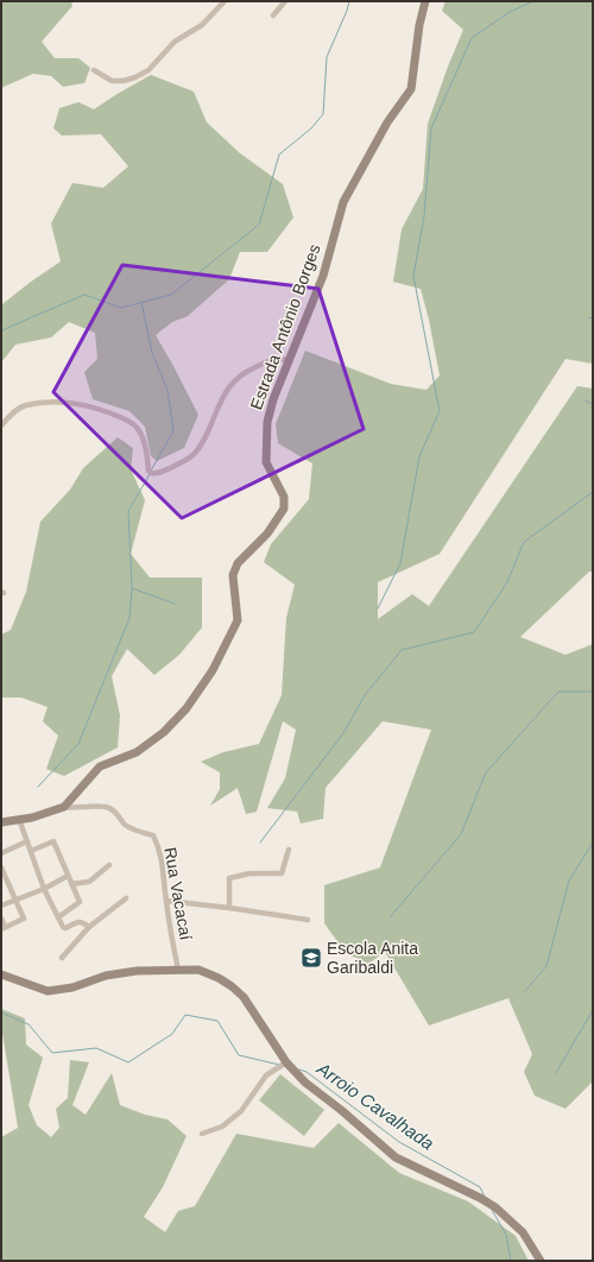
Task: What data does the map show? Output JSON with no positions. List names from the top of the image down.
{
  "streets": {
    "street": ["Estrada Antônio Borges", "Rua Vacacaí"]
  },
  "crossings": [
    ["Estrada Antônio Borges", "Rua Vacacaí"]
  ],
  "water": ["Arroio Cavalhada"],
  "places": {
    "school or university": ["Escola Anita Garibaldi"]
  }
}
